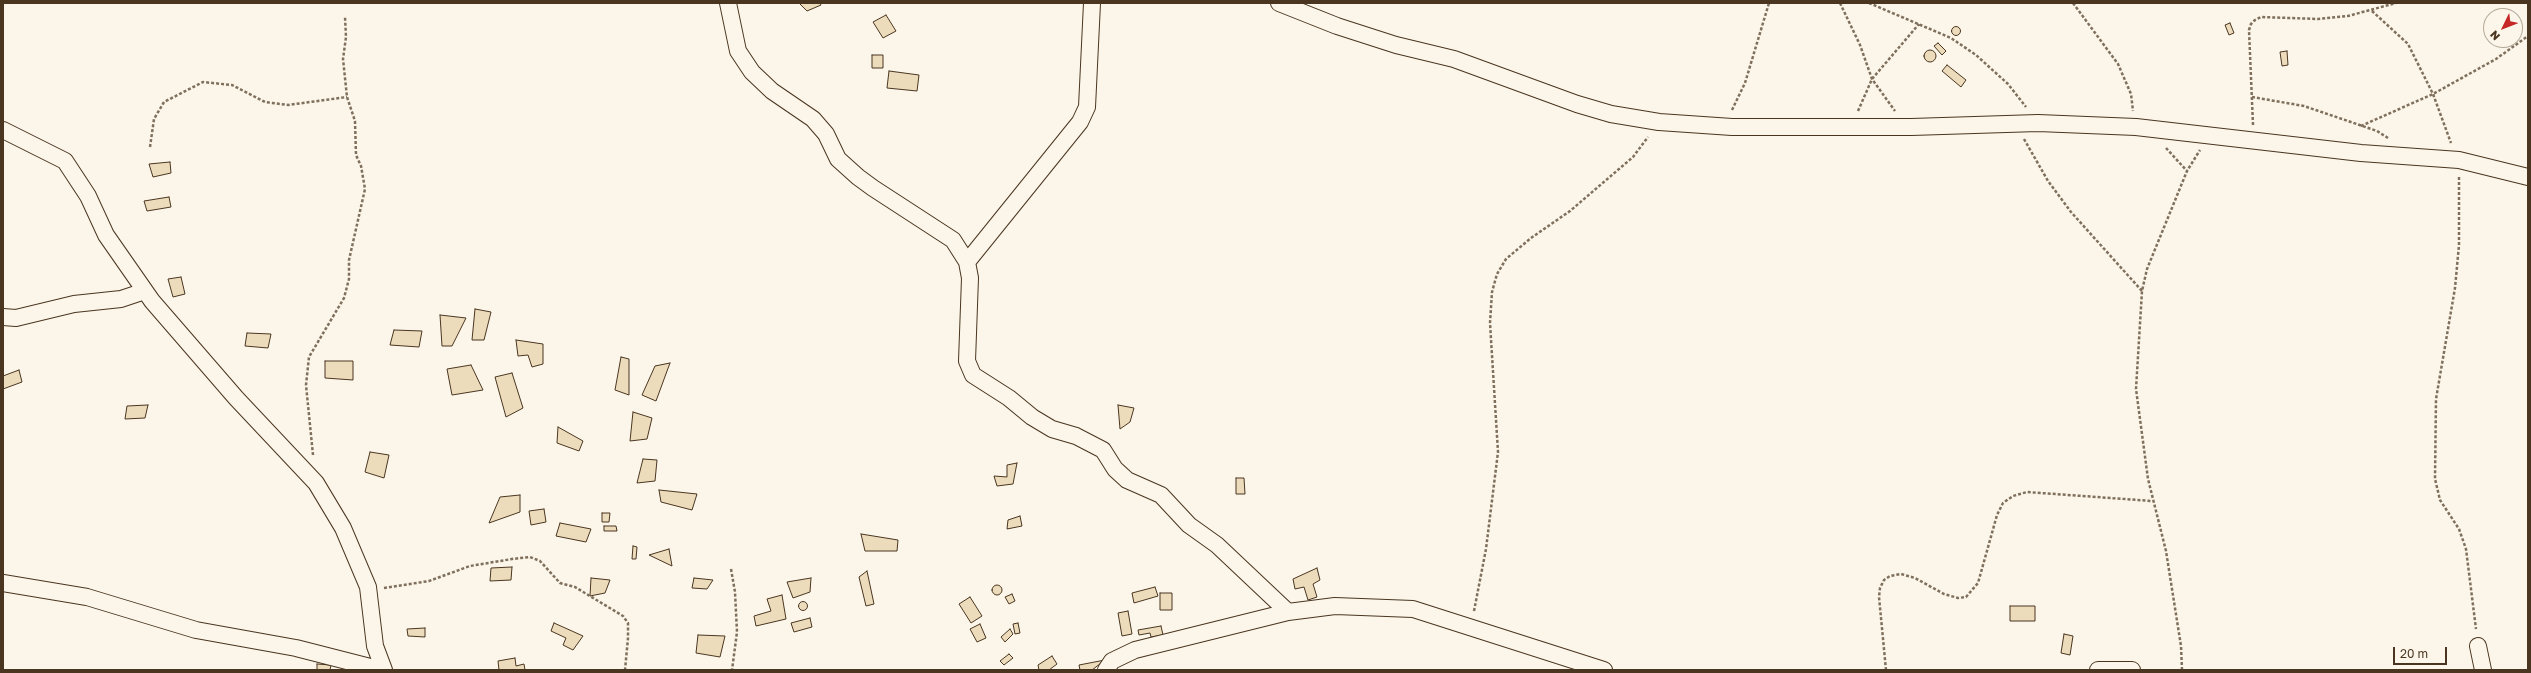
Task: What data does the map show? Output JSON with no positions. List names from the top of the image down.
{
  "scale_bar": "20 m",
  "north": "bottom left"
}
